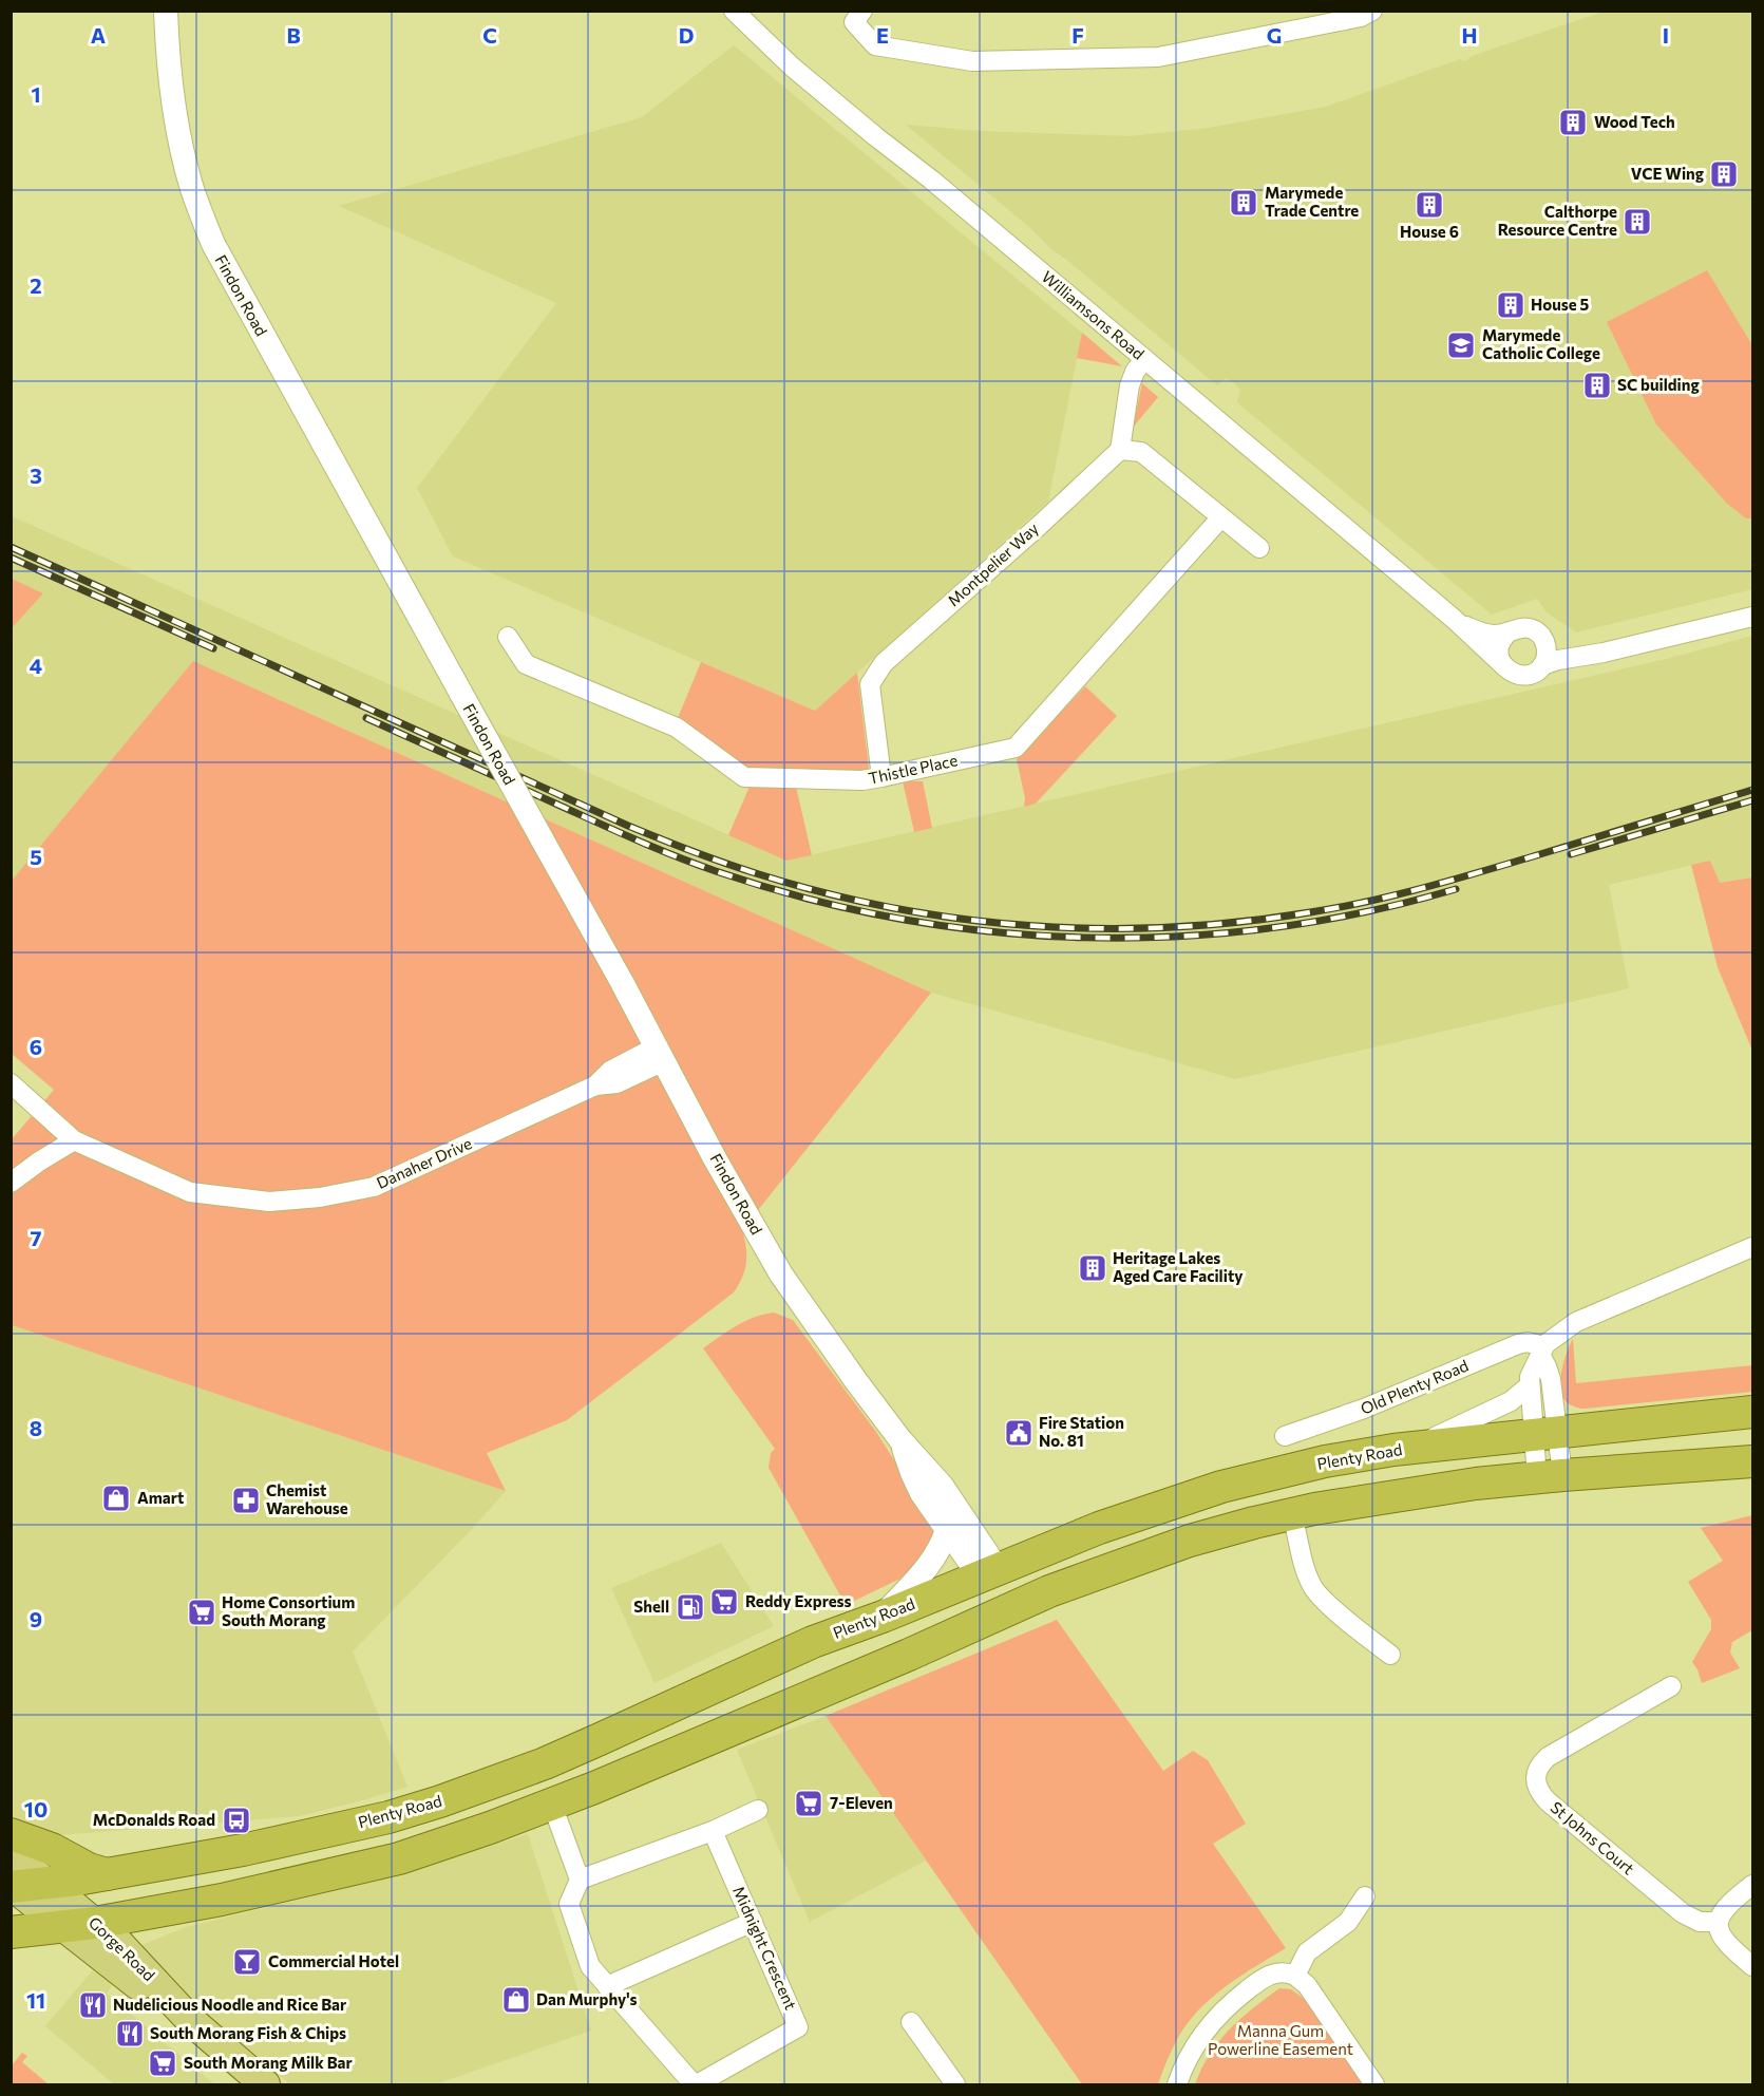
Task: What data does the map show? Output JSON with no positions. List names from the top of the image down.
{
  "streets": {
    "highway": ["Findon Road", "Plenty Road"],
    "main road": ["Gorge Road"],
    "street": [
      "Williamsons Road",
      "Montpelier Way",
      "Thistle Place",
      "Danaher Drive",
      "Old Plenty Road",
      "St Johns Court",
      "Midnight Crescent"
    ]
  },
  "crossings": [
    ["Findon Road", "Danaher Drive"],
    ["Findon Road", "Plenty Road"],
    ["Montpelier Way", "Thistle Place"],
    ["Plenty Road", "Gorge Road"]
  ],
  "parks": ["Manna Gum Powerline Easement"],
  "places": {
    "building": [
      "Wood Tech",
      "VCE Wing",
      "Marymede Trade Centre",
      "House 6",
      "Calthorpe Resource Centre",
      "House 5",
      "SC building",
      "Heritage Lakes Aged Care Facility"
    ],
    "school or university": ["Marymede Catholic College"],
    "public building": ["Fire Station No. 81"],
    "shop": ["Amart", "Dan Murphy's"],
    "pharmacy": ["Chemist Warehouse"],
    "supermarket": [
      "Reddy Express",
      "Home Consortium South Morang",
      "7-Eleven",
      "South Morang Milk Bar"
    ],
    "fuel station": ["Shell"],
    "bus stop": ["McDonalds Road"],
    "bar": ["Commercial Hotel"],
    "restaurant": ["Nudelicious Noodle and Rice Bar", "South Morang Fish & Chips"]
  },
  "grid": {
    "columns": [
      "A",
      "B",
      "C",
      "D",
      "E",
      "F",
      "G",
      "H",
      "I"
    ],
    "rows": [
      "1",
      "2",
      "3",
      "4",
      "5",
      "6",
      "7",
      "8",
      "9",
      "10",
      "11"
    ]
  }
}
